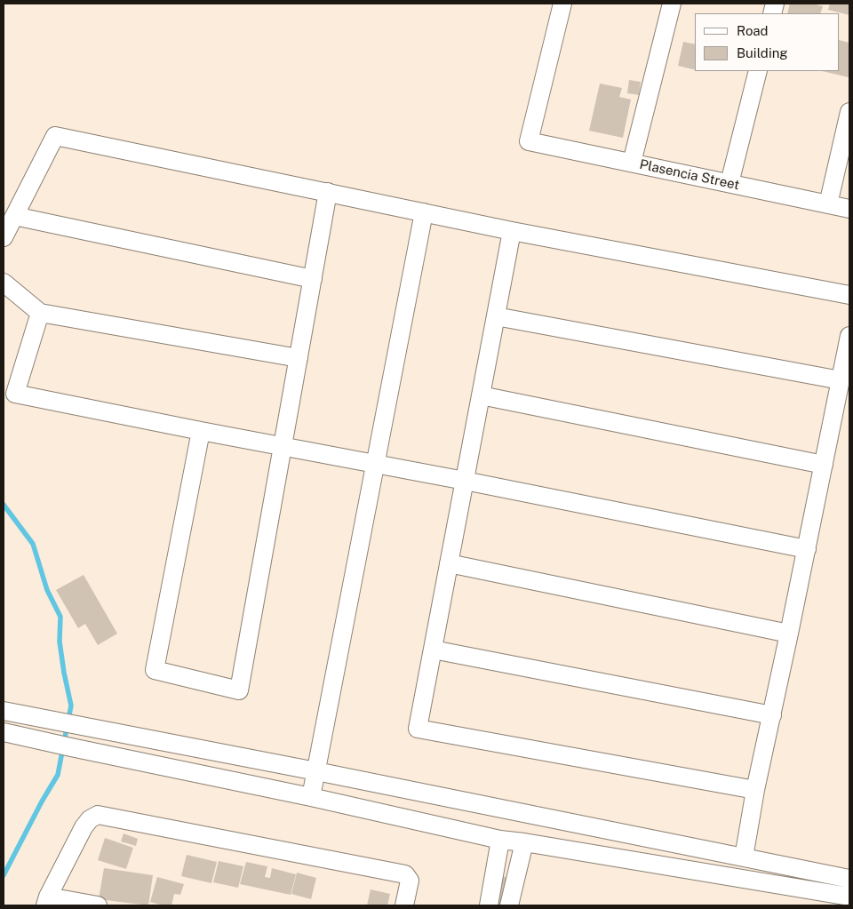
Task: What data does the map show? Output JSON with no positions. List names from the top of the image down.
{
  "streets": {
    "street": ["Plasencia Street"]
  },
  "legend": ["Road", "Building"]
}
